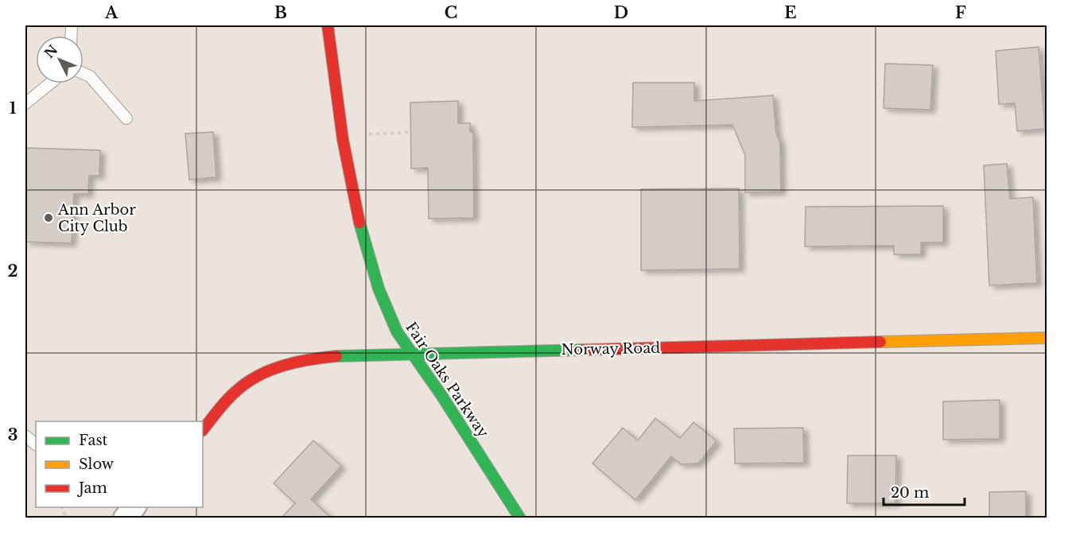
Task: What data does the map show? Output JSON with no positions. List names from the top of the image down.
{
  "streets": {
    "street": ["Norway Road", "Fair Oaks Parkway"]
  },
  "crossings": [
    ["Norway Road", "Fair Oaks Parkway"]
  ],
  "places": ["Ann Arbor City Club"],
  "legend": ["Fast", "Slow", "Jam"],
  "scale_bar": "20 m",
  "north": "top left",
  "grid": {
    "columns": [
      "A",
      "B",
      "C",
      "D",
      "E",
      "F"
    ],
    "rows": ["1", "2", "3"]
  }
}
